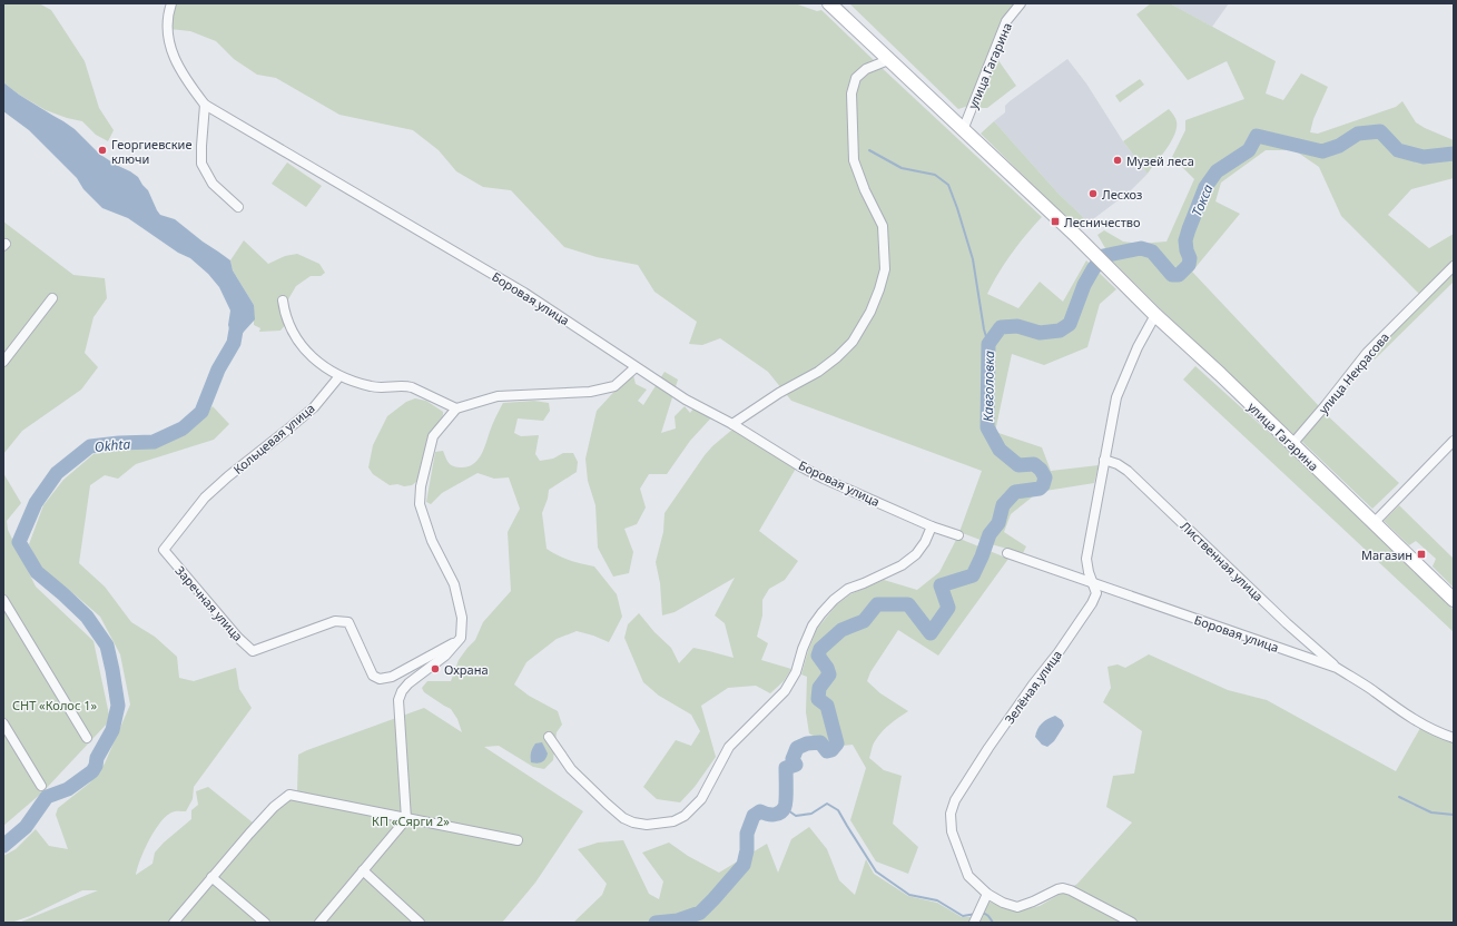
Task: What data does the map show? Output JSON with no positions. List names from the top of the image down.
{
  "streets": {
    "main road": ["улица Гагарина"],
    "street": [
      "Боровая улица",
      "улица Некрасова",
      "Кольцевая улица",
      "Лиственная улица",
      "Заречная улица",
      "Зелёная улица"
    ]
  },
  "crossings": [
    ["улица Гагарина", "улица Некрасова"],
    ["улица Гагарина", "Зелёная улица"],
    ["Боровая улица", "Лиственная улица"],
    ["Боровая улица", "Зелёная улица"],
    ["Кольцевая улица", "Заречная улица"],
    ["Лиственная улица", "Зелёная улица"]
  ],
  "water": ["Токса", "Кавголовка", "Okhta"],
  "parks": ["СНТ «Колос 1»", "КП «Сярги 2»"],
  "places": {
    "other": [
      "Георгиевские ключи",
      "Музей леса",
      "Лесхоз",
      "Охрана"
    ],
    "transit": ["Лесничество", "Магазин"]
  }
}
